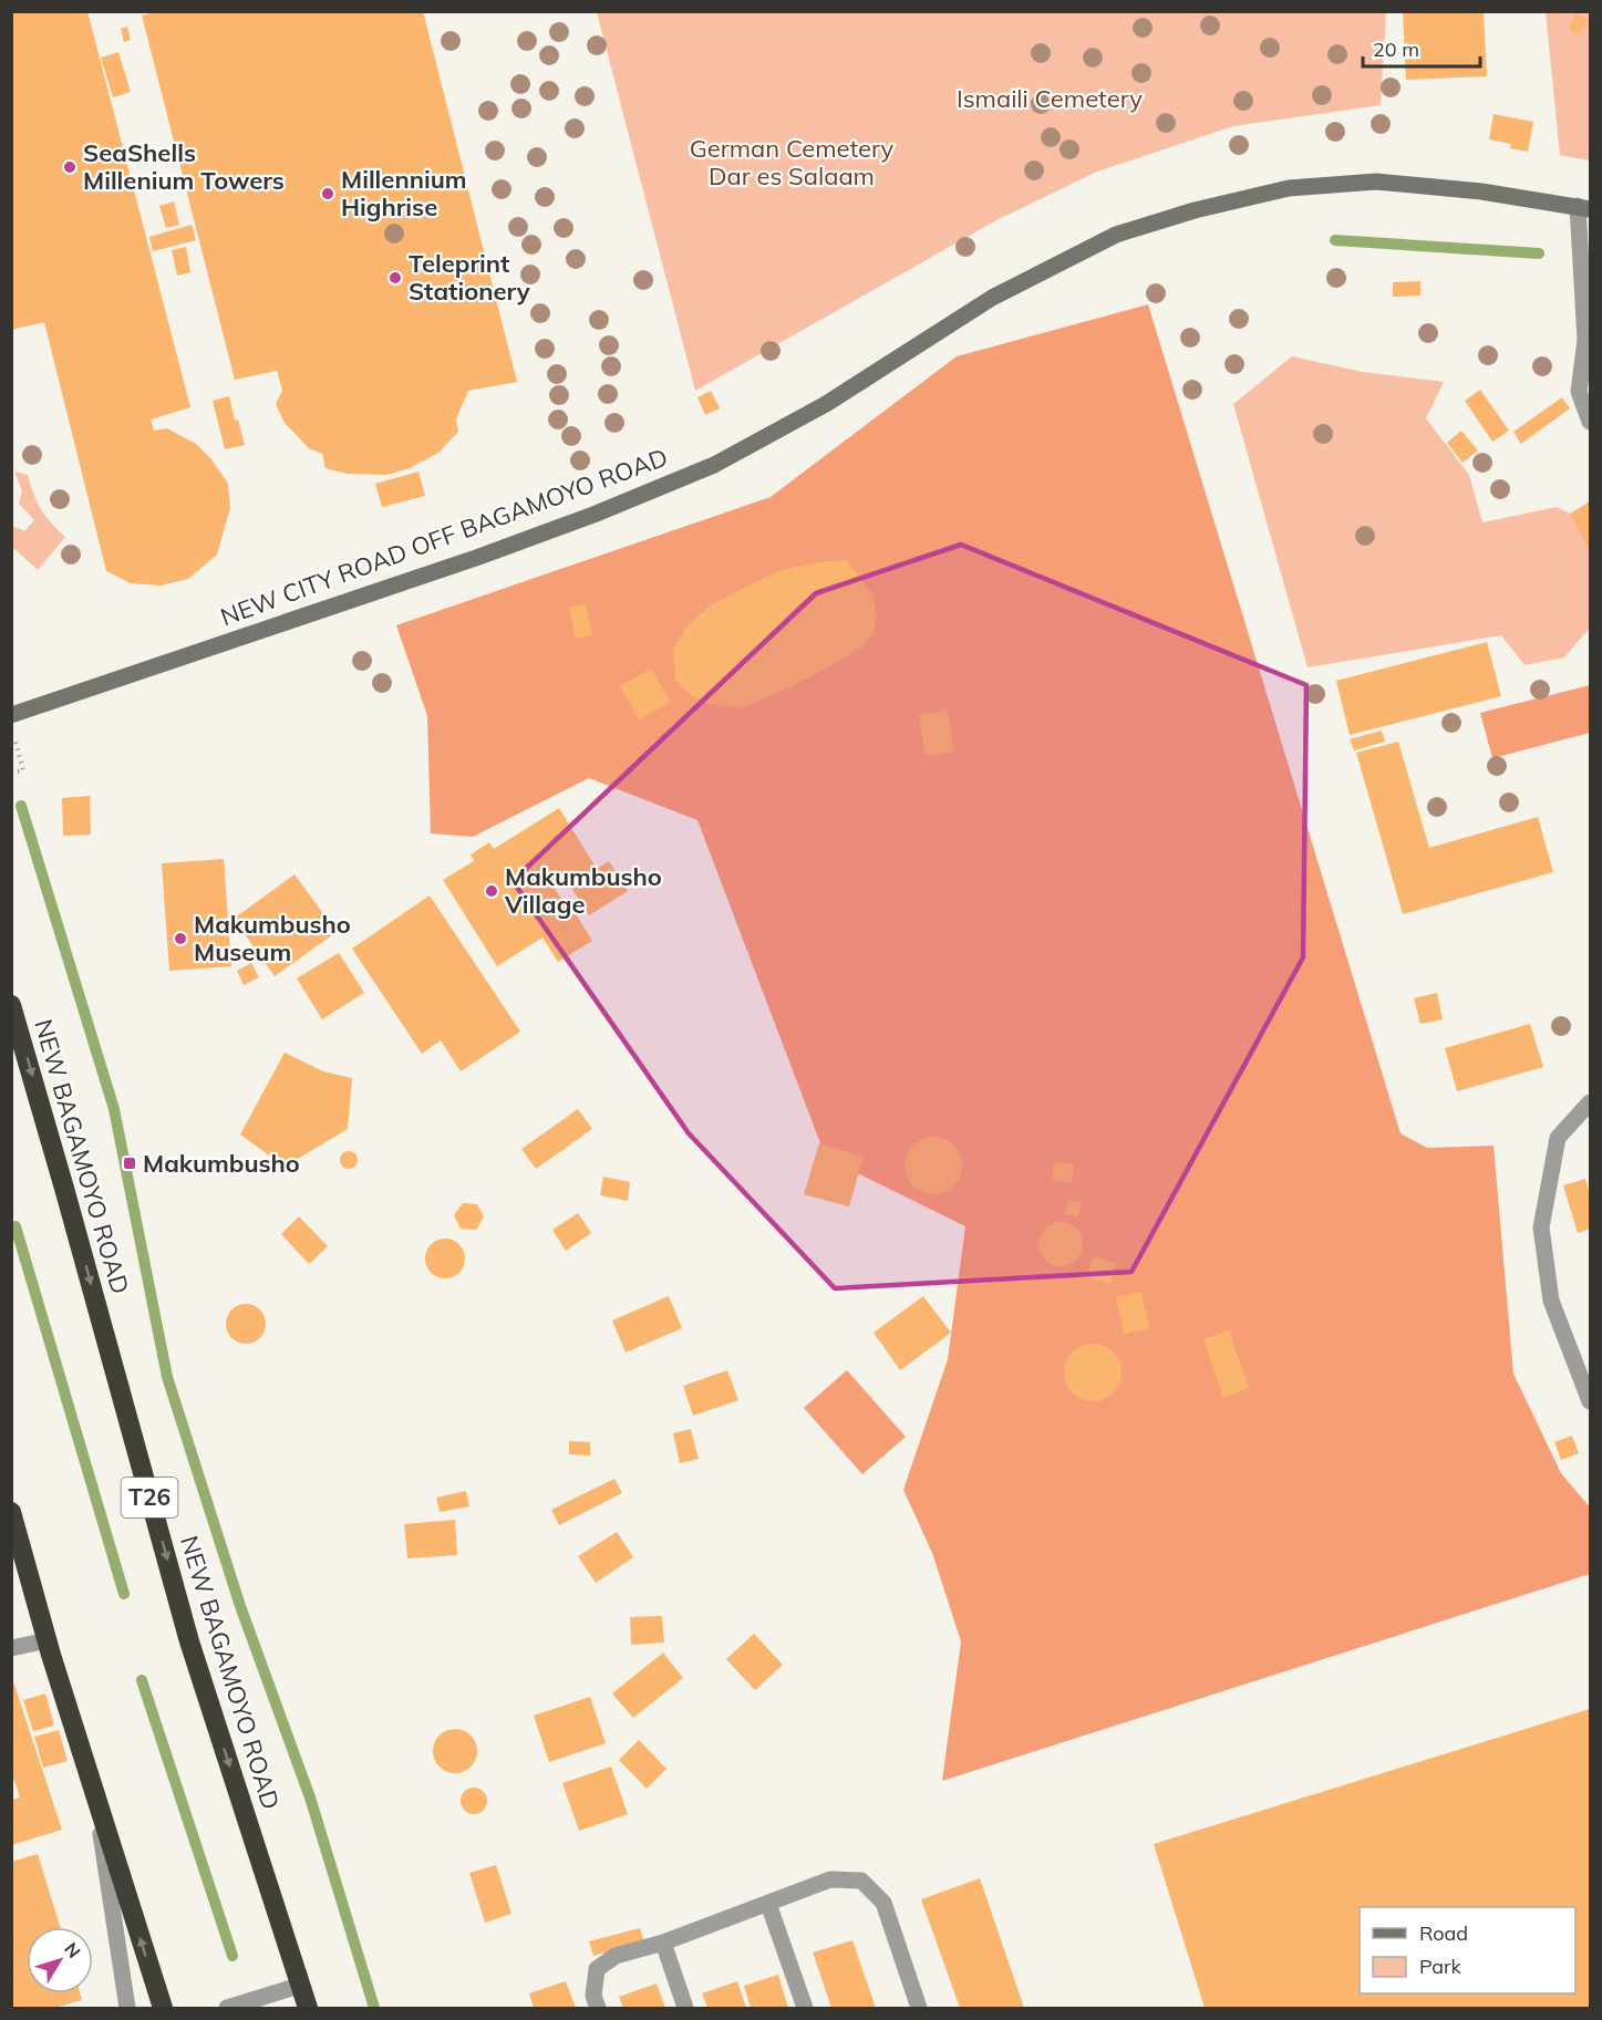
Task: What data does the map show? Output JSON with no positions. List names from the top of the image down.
{
  "streets": {
    "highway": ["NEW BAGAMOYO ROAD", "T26"],
    "street": ["NEW CITY ROAD OFF BAGAMOYO ROAD"]
  },
  "parks": ["Ismaili Cemetery", "German Cemetery Dar es Salaam"],
  "places": {
    "other": [
      "SeaShells Millenium Towers",
      "Millennium Highrise",
      "Teleprint Stationery",
      "Makumbusho Village",
      "Makumbusho Museum"
    ],
    "transit": ["Makumbusho"]
  },
  "legend": ["Road", "Park"],
  "scale_bar": "20 m",
  "north": "top right"
}
